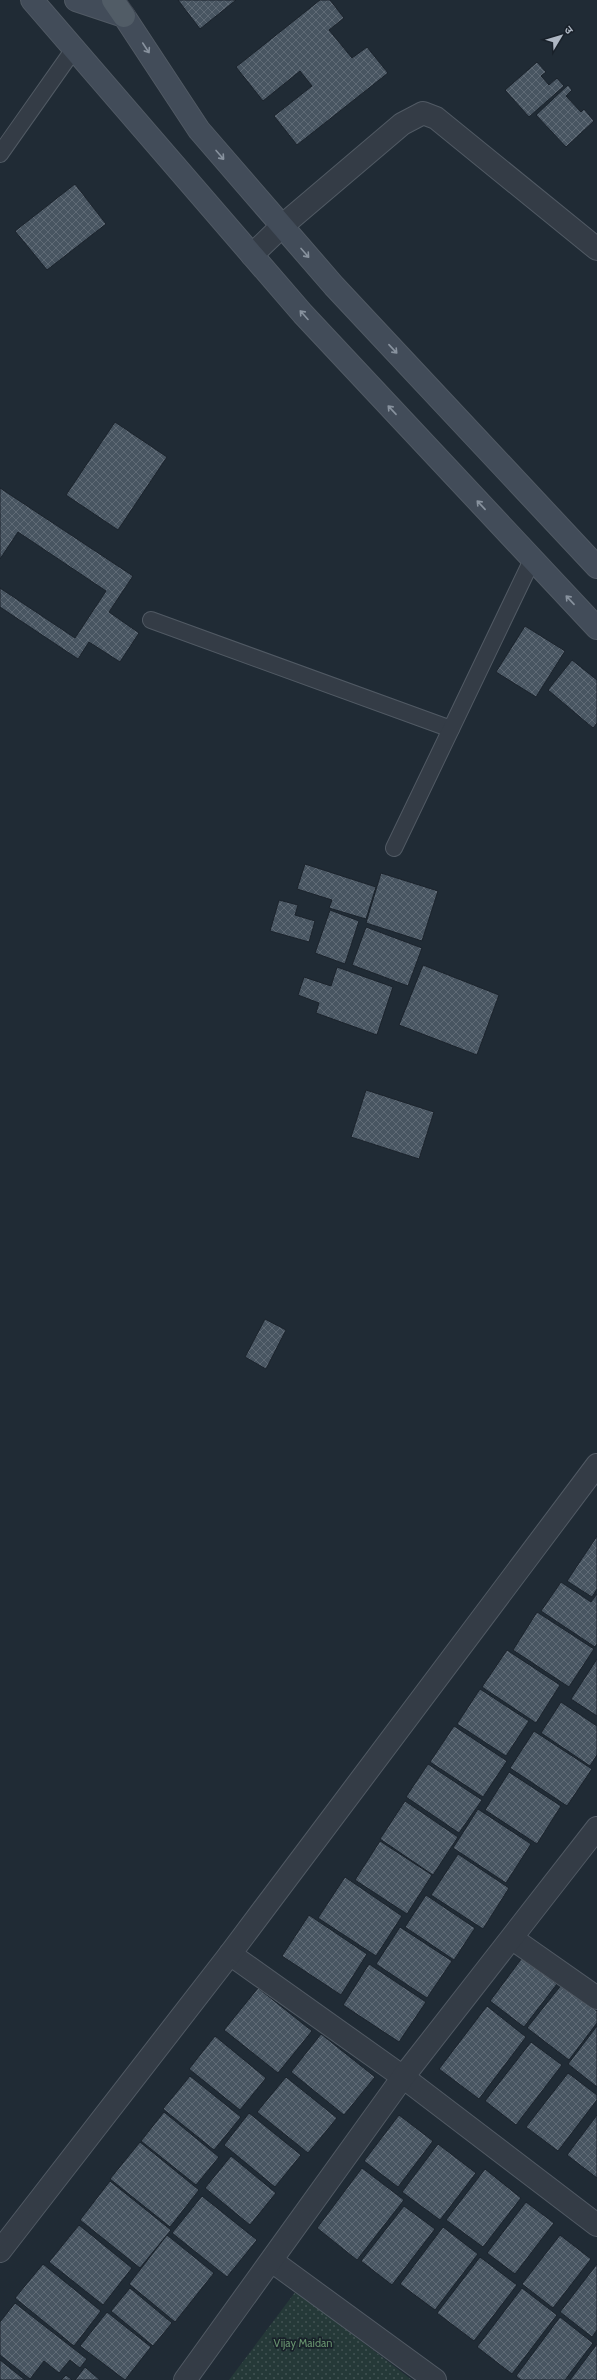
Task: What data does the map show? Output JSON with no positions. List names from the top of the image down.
{
  "parks": ["Vijay Maidan"],
  "north": "top right"
}
